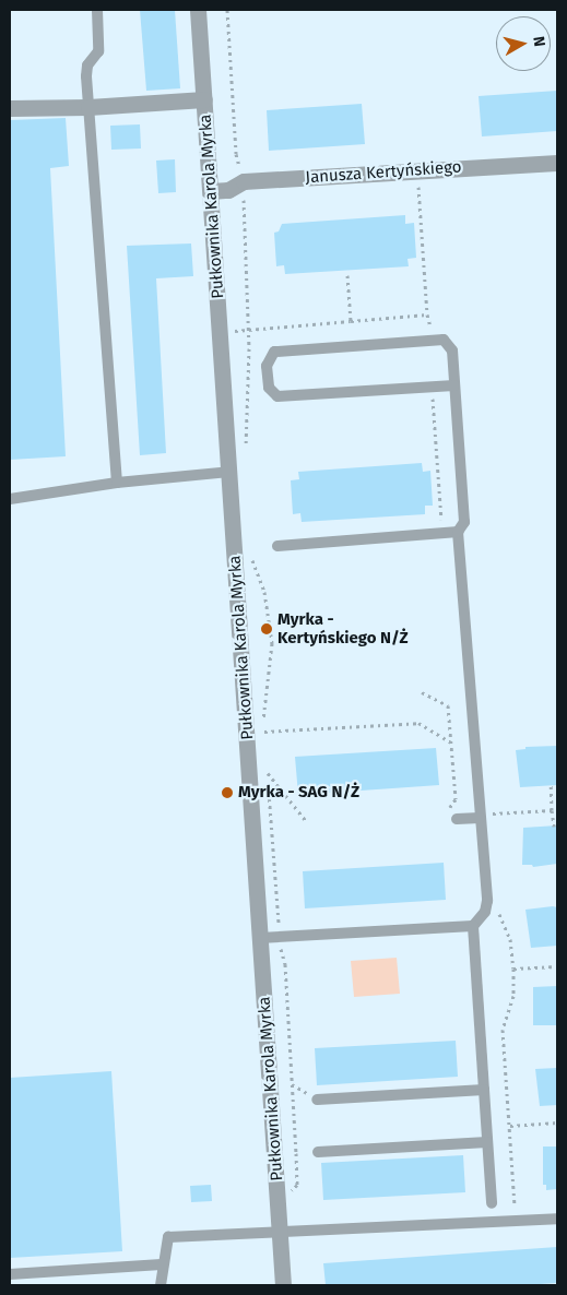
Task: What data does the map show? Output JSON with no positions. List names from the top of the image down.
{
  "streets": {
    "street": ["Janusza Kertyńskiego", "Pułkownika Karola Myrka"]
  },
  "crossings": [
    ["Janusza Kertyńskiego", "Pułkownika Karola Myrka"]
  ],
  "places": ["Myrka - Kertyńskiego N/Ż", "Myrka - SAG N/Ż"],
  "north": "right"
}
